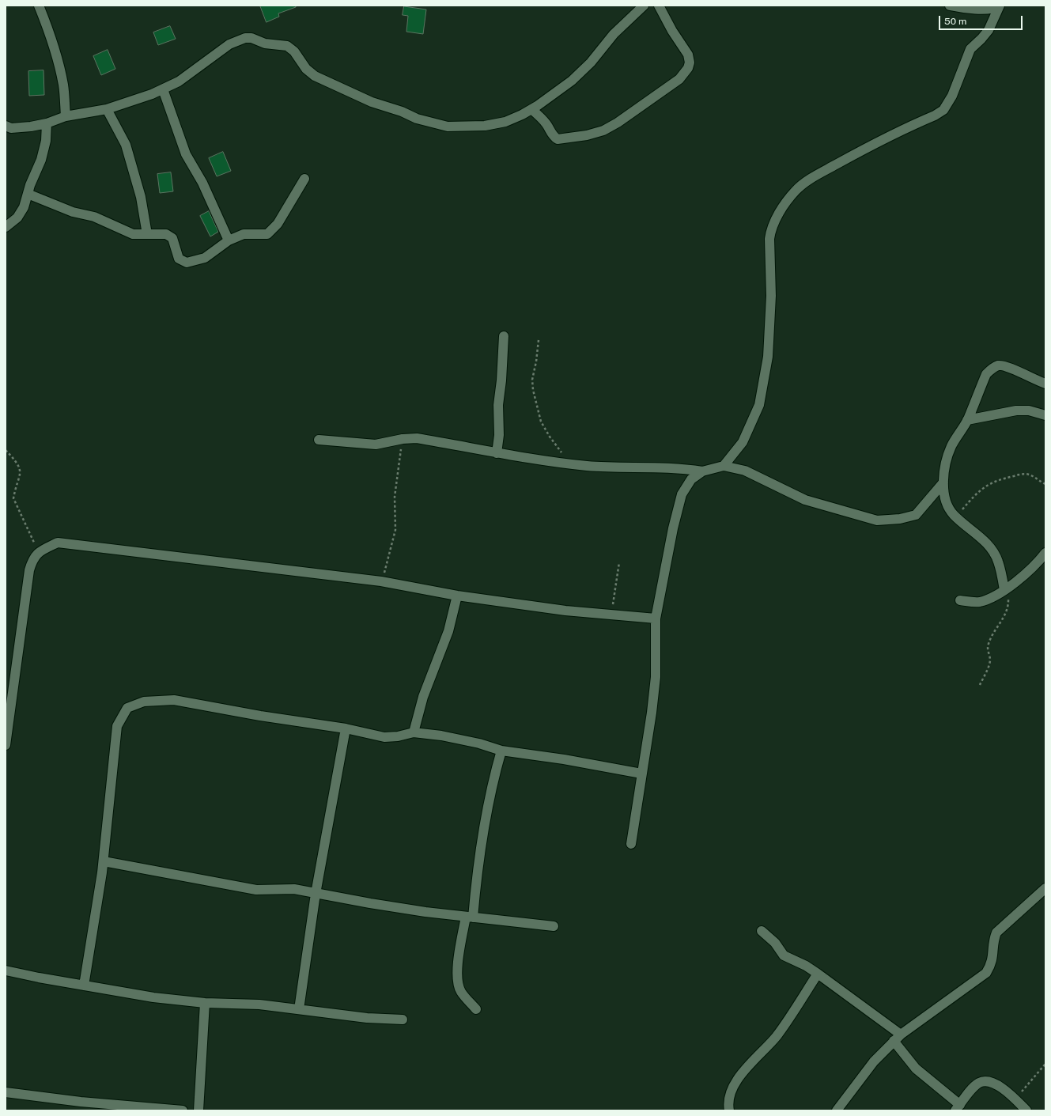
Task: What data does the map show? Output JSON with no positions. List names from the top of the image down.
{
  "scale_bar": "50 m"
}
